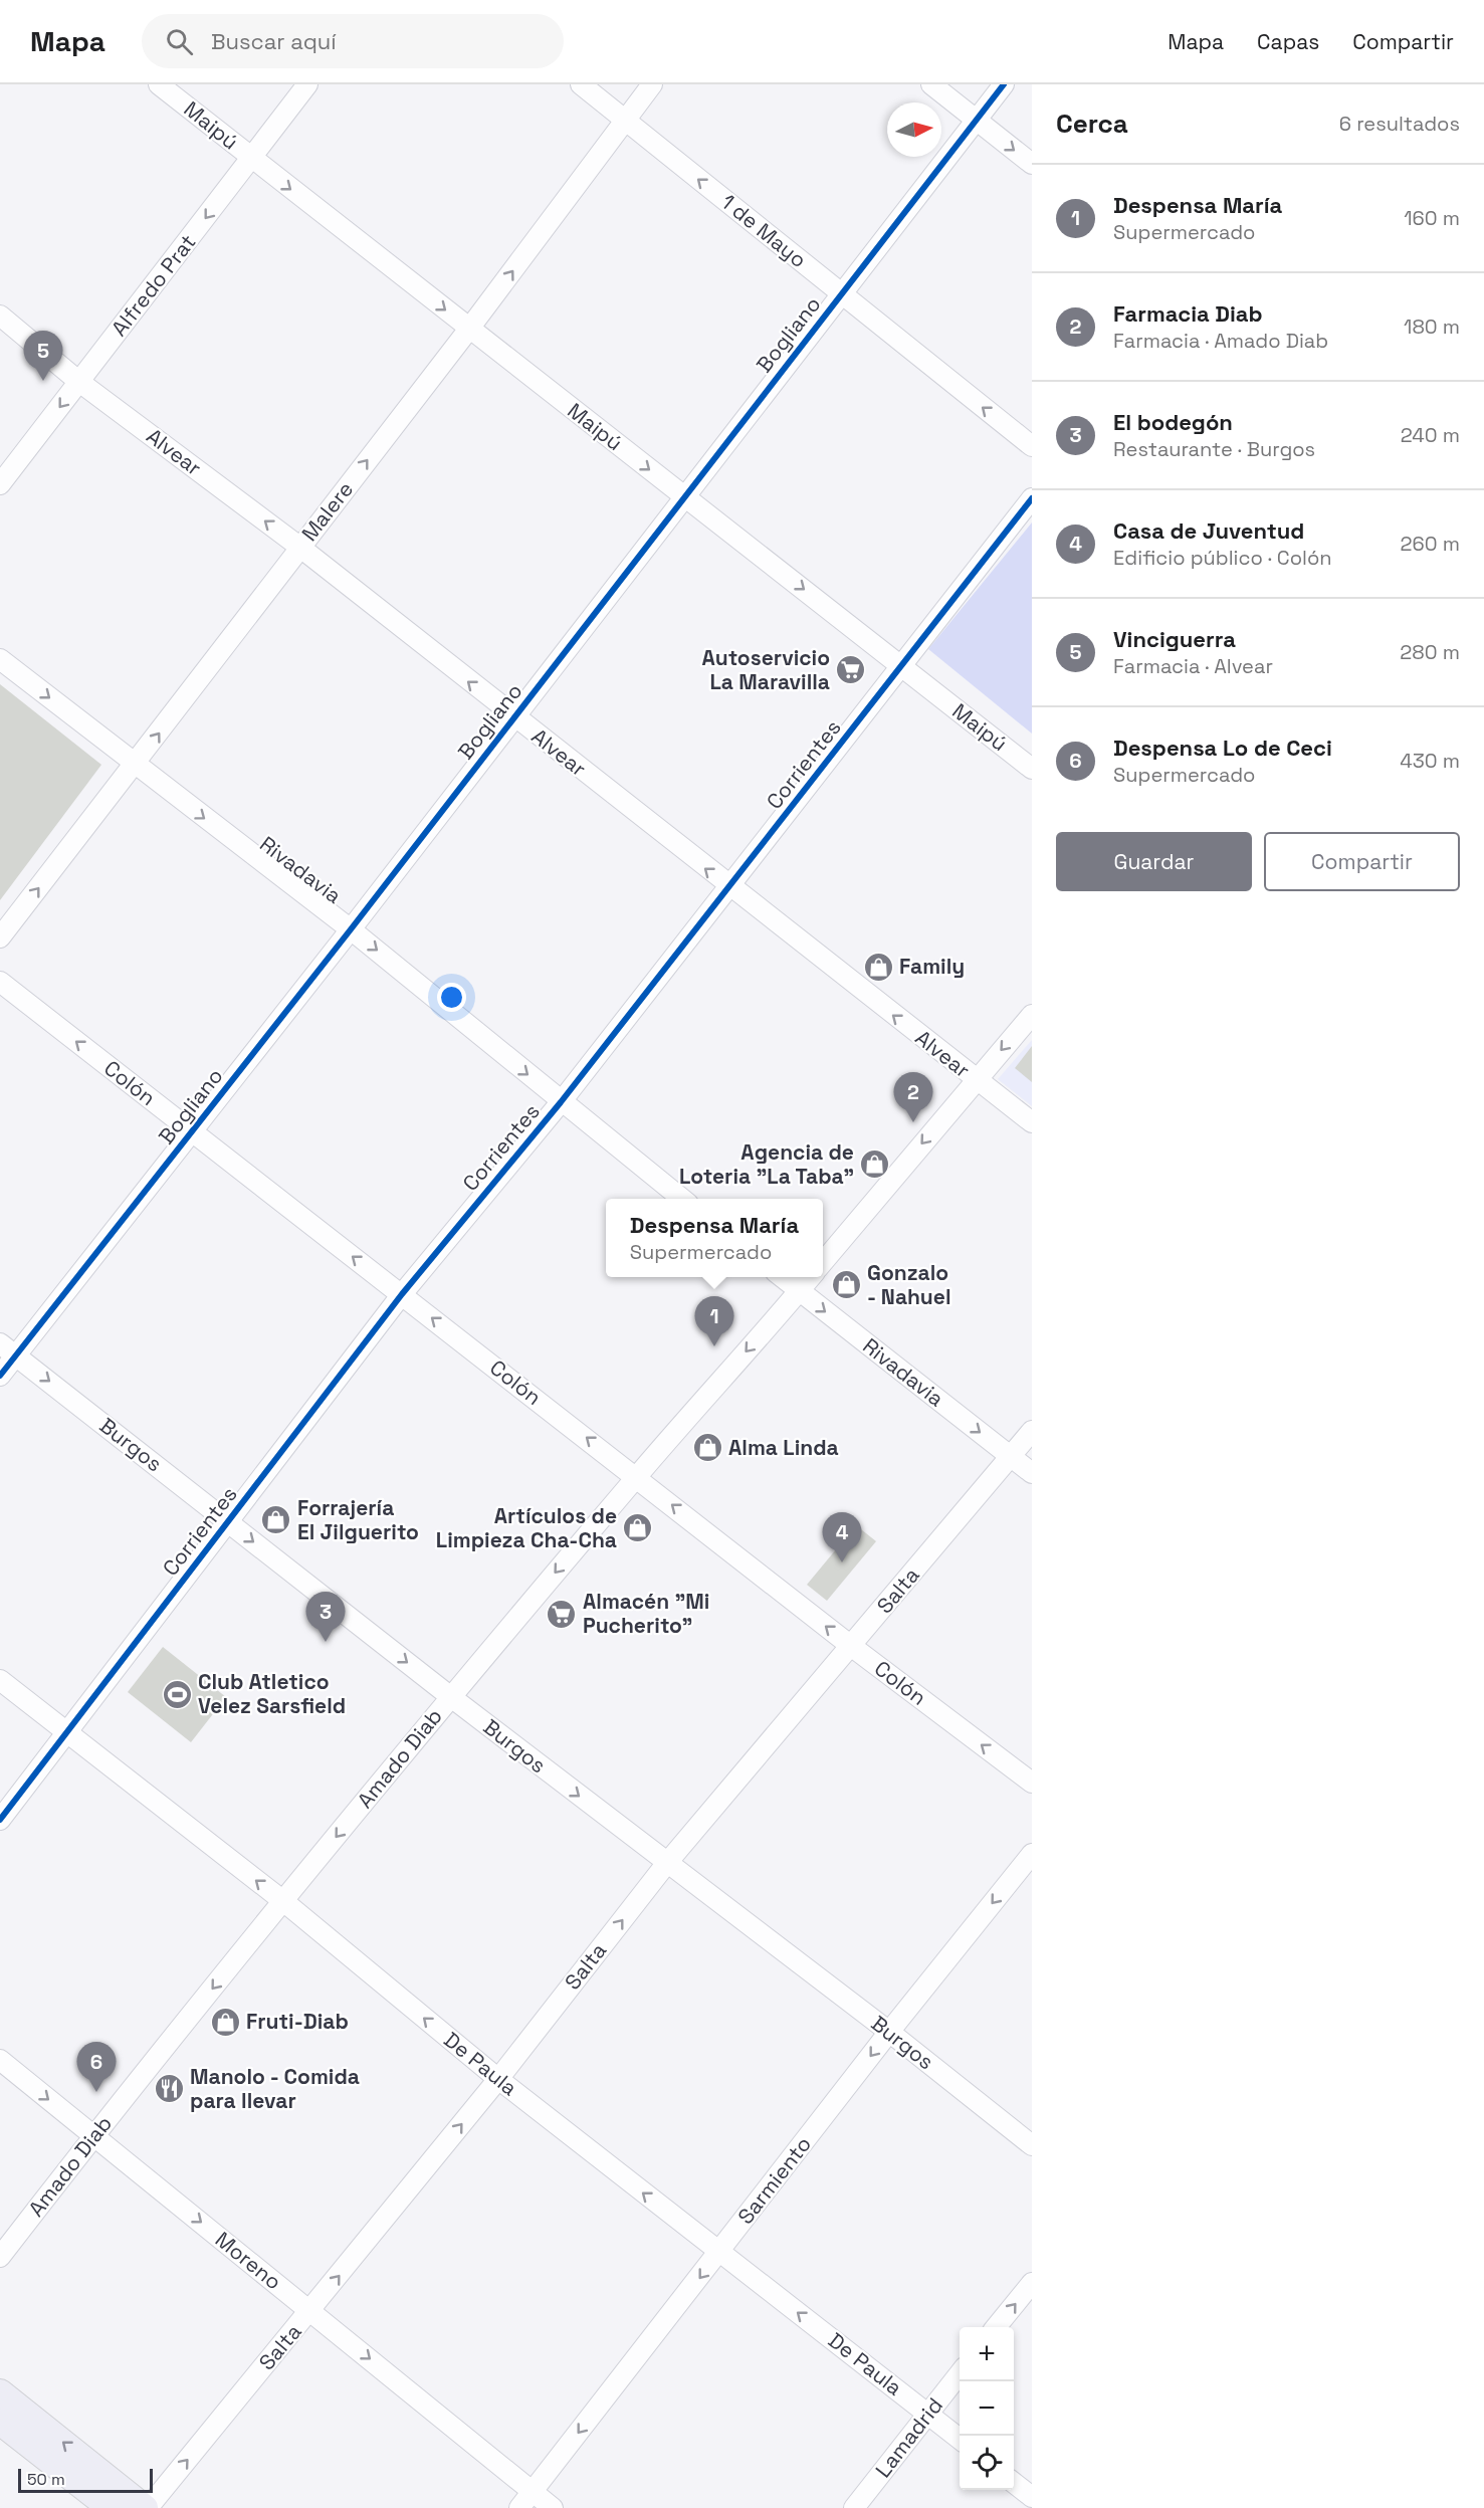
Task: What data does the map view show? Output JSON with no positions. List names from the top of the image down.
{
  "streets": {
    "street": [
      "Maipú",
      "1 de Mayo",
      "Alfredo Prat",
      "Bogliano",
      "Alvear",
      "Malere",
      "Corrientes",
      "Rivadavia",
      "Colón",
      "Burgos",
      "Salta",
      "Amado Diab",
      "De Paula",
      "Sarmiento",
      "Moreno",
      "Lamadrid"
    ]
  },
  "crossings": [
    ["Maipú", "Alfredo Prat"],
    ["Maipú", "Bogliano"],
    ["Maipú", "Malere"],
    ["Maipú", "Corrientes"],
    ["1 de Mayo", "Bogliano"],
    ["1 de Mayo", "Malere"],
    ["Alfredo Prat", "Alvear"],
    ["Bogliano", "Alvear"],
    ["Bogliano", "Rivadavia"],
    ["Bogliano", "Colón"],
    ["Bogliano", "Burgos"],
    ["Alvear", "Malere"],
    ["Alvear", "Corrientes"],
    ["Malere", "Rivadavia"],
    ["Corrientes", "Rivadavia"],
    ["Corrientes", "Colón"],
    ["Corrientes", "Burgos"],
    ["Corrientes", "De Paula"],
    ["Rivadavia", "Salta"],
    ["Rivadavia", "Amado Diab"],
    ["Colón", "Salta"],
    ["Colón", "Amado Diab"],
    ["Burgos", "Salta"],
    ["Burgos", "Amado Diab"],
    ["Burgos", "Sarmiento"],
    ["Salta", "De Paula"],
    ["Salta", "Moreno"],
    ["Amado Diab", "De Paula"],
    ["Amado Diab", "Moreno"],
    ["De Paula", "Sarmiento"],
    ["De Paula", "Lamadrid"],
    ["Sarmiento", "Moreno"]
  ],
  "one_way": [
    "Maipú",
    "1 de Mayo",
    "Alfredo Prat",
    "Alvear",
    "Malere",
    "Rivadavia",
    "Colón",
    "Burgos",
    "Salta",
    "Amado Diab",
    "De Paula",
    "Sarmiento",
    "Moreno"
  ],
  "places": {
    "supermarket": ["Autoservicio La Maravilla", "Almacén \"Mi Pucherito\""],
    "shop": [
      "Family",
      "Agencia de Loteria \"La Taba\"",
      "Gonzalo - Nahuel",
      "Alma Linda",
      "Forrajería El Jilguerito",
      "Artículos de Limpieza Cha-Cha",
      "Fruti-Diab"
    ],
    "sports": ["Club Atletico Velez Sarsfield"],
    "restaurant": ["Manolo - Comida para llevar"]
  },
  "scale_bar": "50 m",
  "north": "right",
  "page": {
    "header": "Mapa",
    "search": "Buscar aquí",
    "nav": ["Mapa", "Capas", "Compartir"],
    "heading": ["Cerca", "6 resultados"],
    "list": [
      {
        "mark": "1",
        "name": "Despensa María",
        "note": "Supermercado",
        "value": "160 m"
      },
      {
        "mark": "2",
        "name": "Farmacia Diab",
        "note": "Farmacia · Amado Diab",
        "value": "180 m"
      },
      {
        "mark": "3",
        "name": "El bodegón",
        "note": "Restaurante · Burgos",
        "value": "240 m"
      },
      {
        "mark": "4",
        "name": "Casa de Juventud",
        "note": "Edificio público · Colón",
        "value": "260 m"
      },
      {
        "mark": "5",
        "name": "Vinciguerra",
        "note": "Farmacia · Alvear",
        "value": "280 m"
      },
      {
        "mark": "6",
        "name": "Despensa Lo de Ceci",
        "note": "Supermercado",
        "value": "430 m"
      }
    ],
    "pins": [
      "5",
      "2",
      "1",
      "4",
      "3",
      "6"
    ],
    "buttons": ["Guardar", "Compartir"],
    "popup": ["Despensa María", "Supermercado"],
    "map_buttons": ["+", "−"],
    "scale": "50 m"
  }
}
